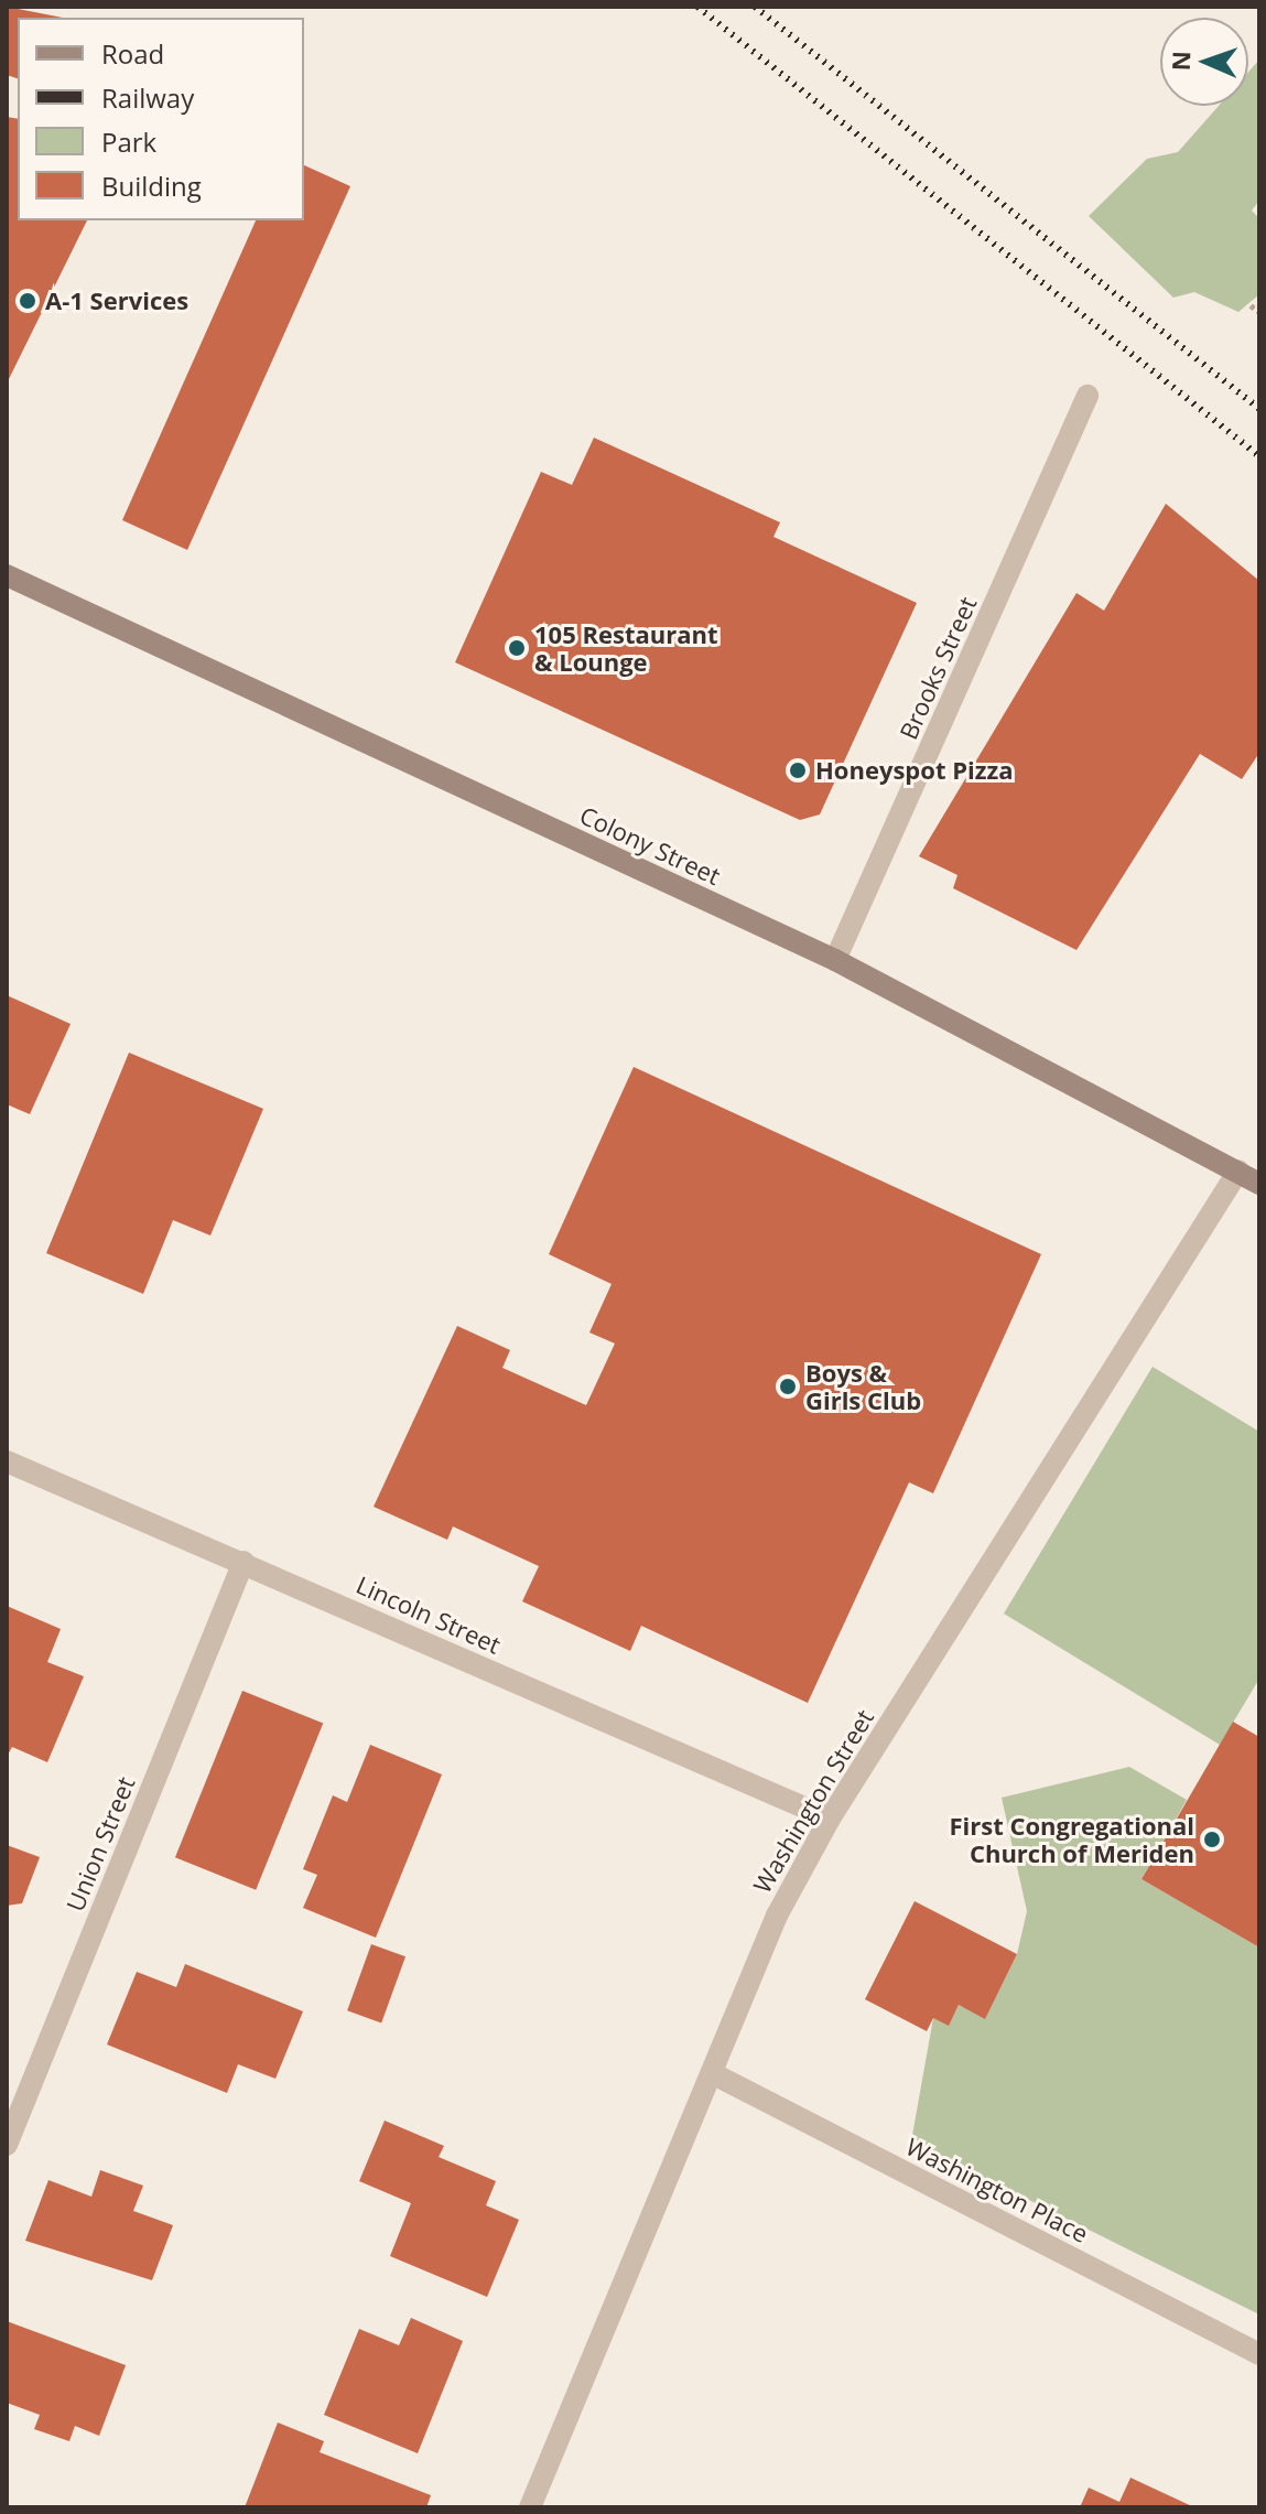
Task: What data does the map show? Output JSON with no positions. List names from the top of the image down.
{
  "streets": {
    "main road": ["Colony Street"],
    "street": [
      "Brooks Street",
      "Lincoln Street",
      "Washington Street",
      "Union Street",
      "Washington Place"
    ]
  },
  "crossings": [
    ["Brooks Street", "Colony Street"],
    ["Colony Street", "Washington Street"],
    ["Lincoln Street", "Washington Street"],
    ["Lincoln Street", "Union Street"],
    ["Washington Street", "Washington Place"]
  ],
  "places": [
    "A-1 Services",
    "105 Restaurant & Lounge",
    "Honeyspot Pizza",
    "Boys & Girls Club",
    "First Congregational Church of Meriden"
  ],
  "legend": [
    "Road",
    "Railway",
    "Park",
    "Building"
  ],
  "north": "left"
}
